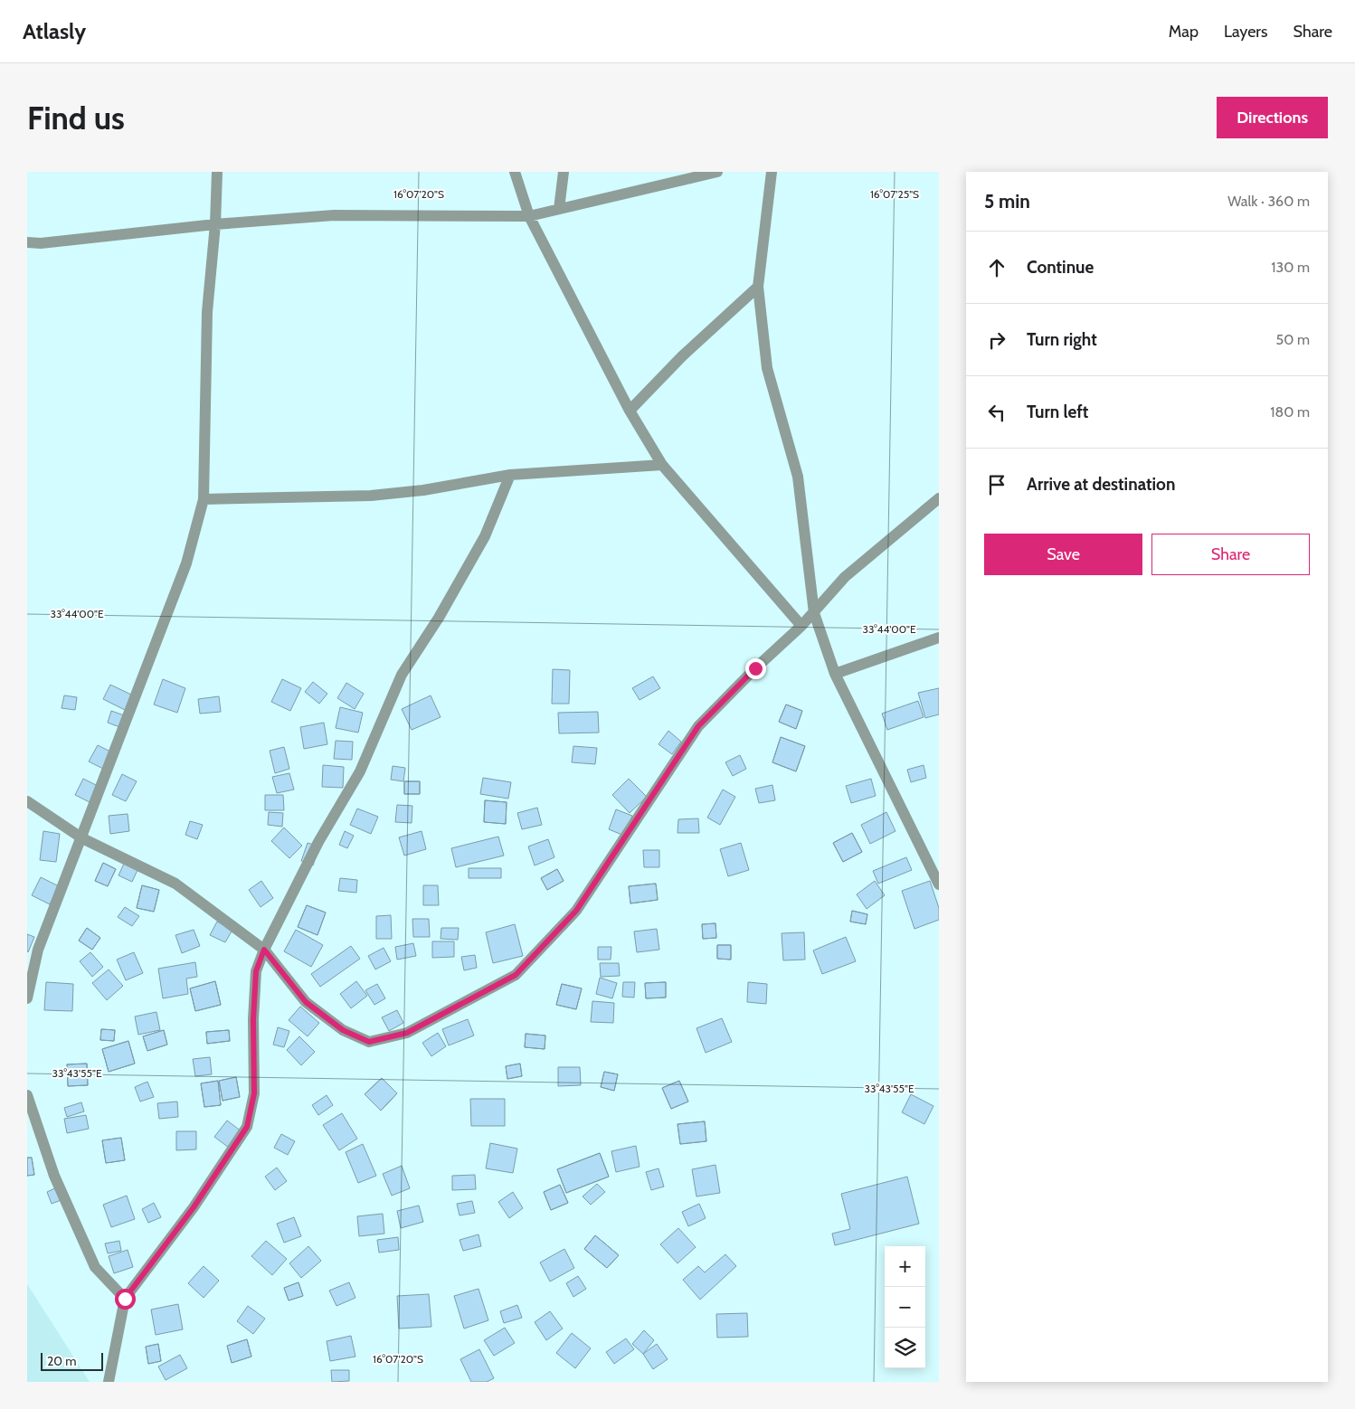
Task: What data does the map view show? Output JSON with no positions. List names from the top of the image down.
{
  "scale_bar": "20 m",
  "page": {
    "header": "Atlasly",
    "nav": ["Map", "Layers", "Share"],
    "buttons": [
      "Directions",
      ["Save", "Share"]
    ],
    "title": "Find us",
    "heading": ["5 min", "Walk · 360 m"],
    "list": [
      ["Continue", "130 m"],
      ["Turn right", "50 m"],
      ["Turn left", "180 m"],
      "Arrive at destination"
    ],
    "map_buttons": ["+", "−"],
    "scale": "20 m"
  },
  "coordinates": [
    "16°07'20\"S",
    "16°07'25\"S",
    "33°44'00\"E",
    "33°43'55\"E"
  ]
}
